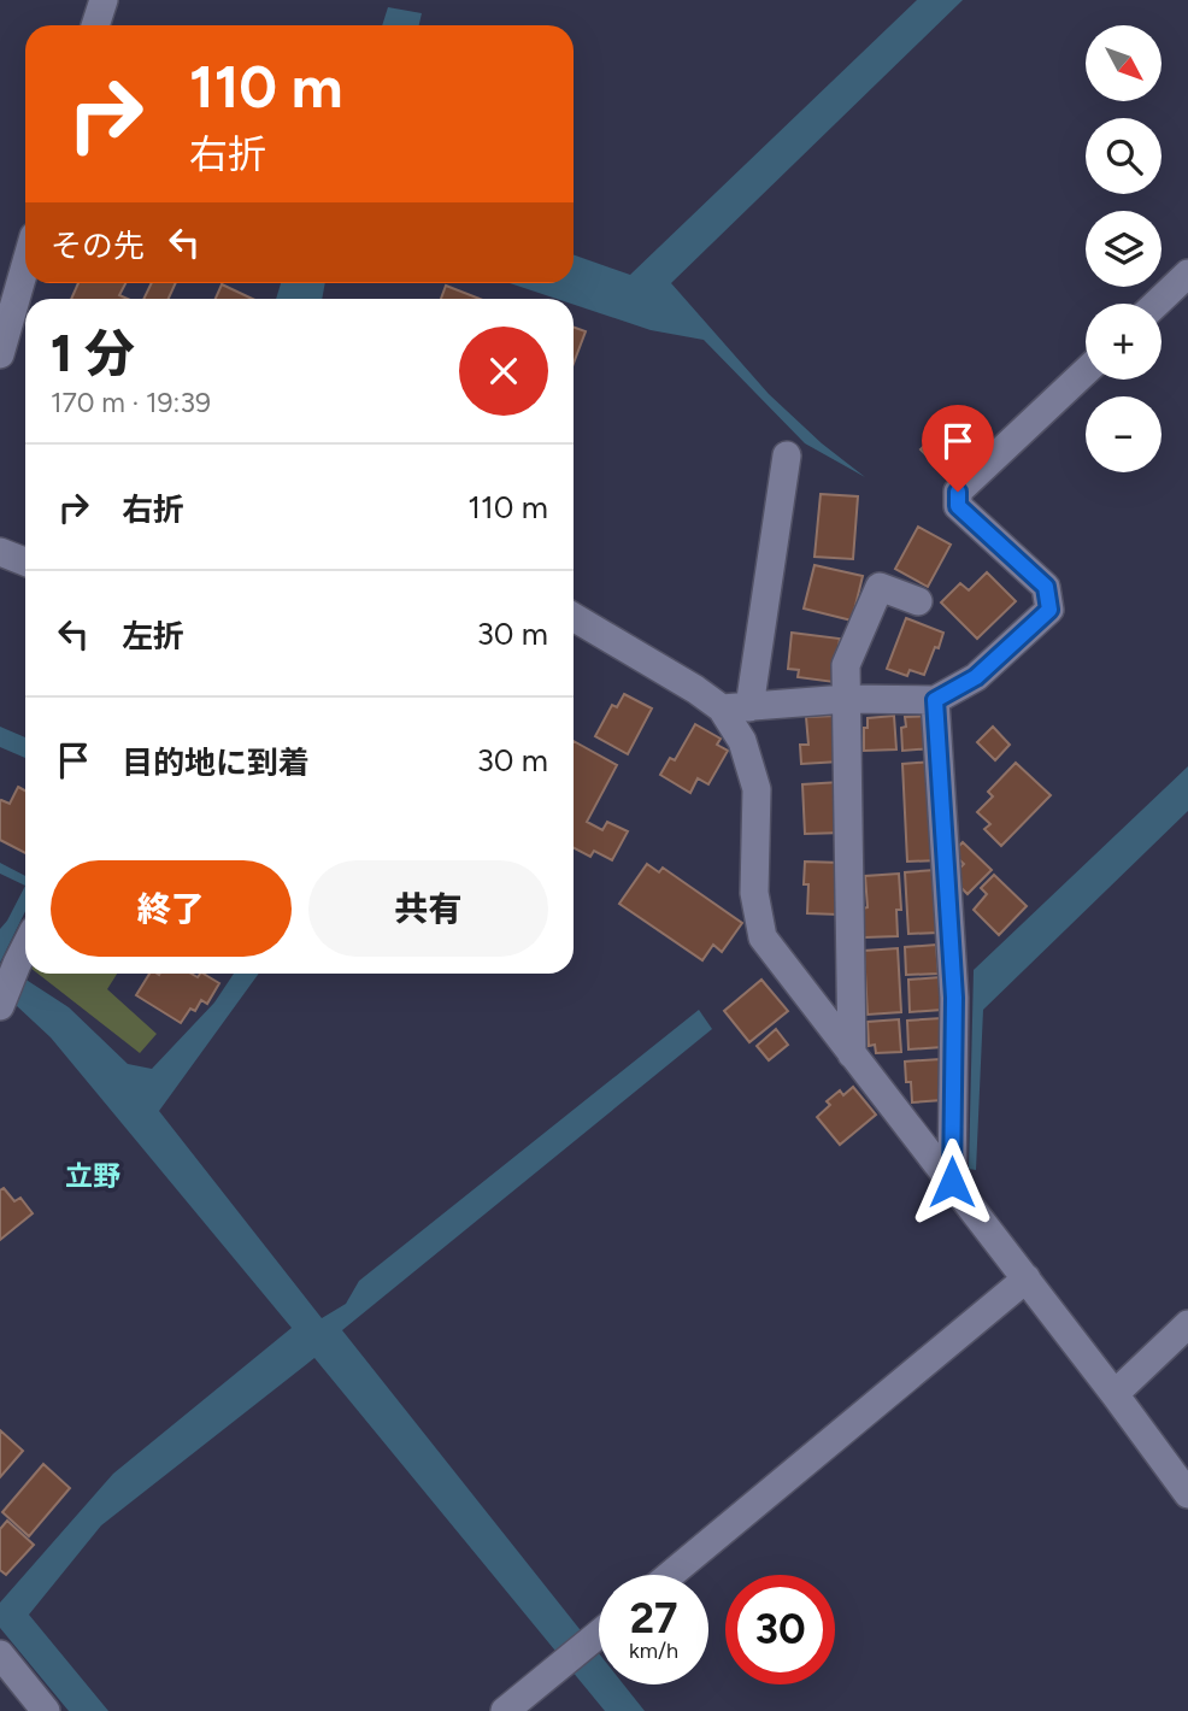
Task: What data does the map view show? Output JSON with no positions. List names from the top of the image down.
{
  "districts": ["立野"],
  "north": "bottom right",
  "page": {
    "map_buttons": ["+", "−"],
    "turn": ["110 m", "右折"],
    "then": "その先",
    "heading": ["1 分", "170 m · 19:39"],
    "list": [
      {
        "name": "右折",
        "value": "110 m"
      },
      {
        "name": "左折",
        "value": "30 m"
      },
      {
        "name": "目的地に到着",
        "value": "30 m"
      }
    ],
    "buttons": ["終了", "共有"],
    "speed": "27 km/h",
    "limit": "30"
  }
}
